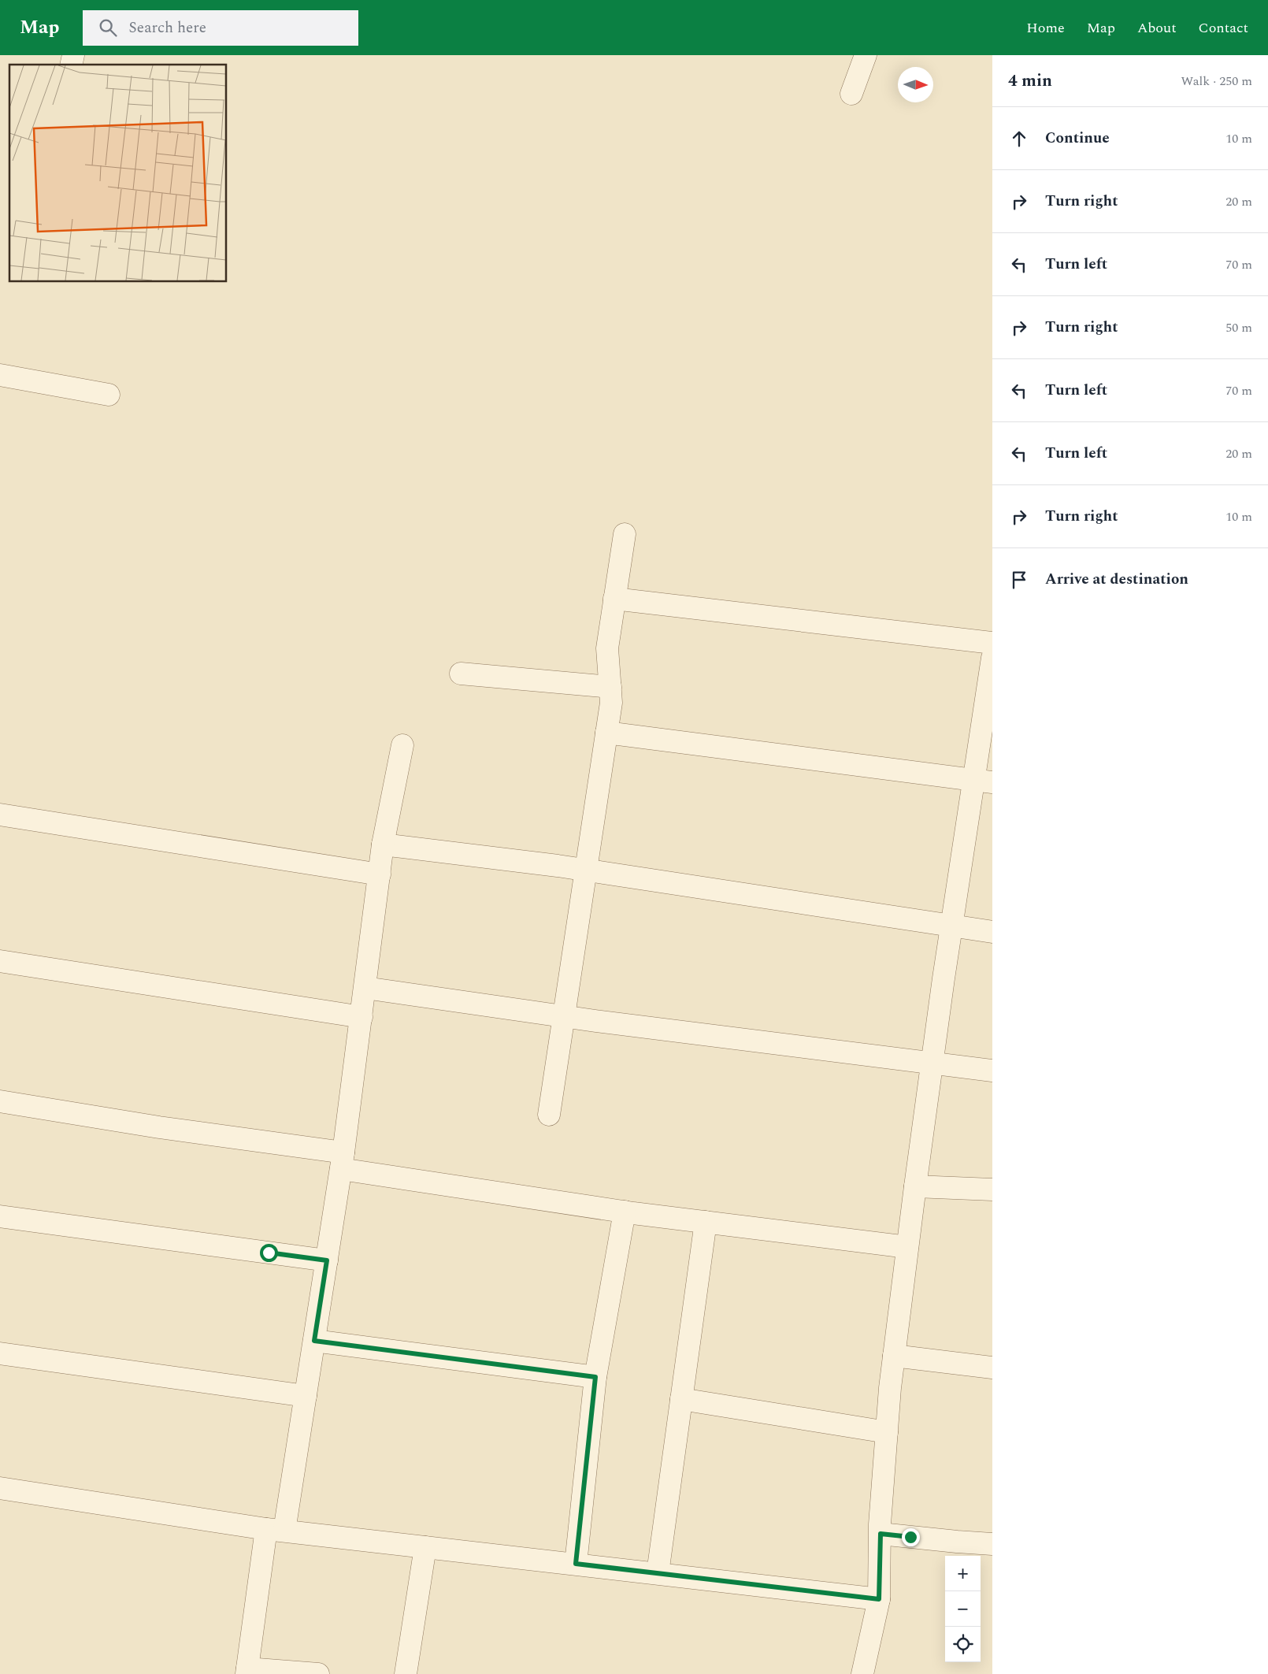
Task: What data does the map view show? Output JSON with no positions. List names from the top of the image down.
{
  "north": "right",
  "page": {
    "header": "Map",
    "search": "Search here",
    "nav": [
      "Home",
      "Map",
      "About",
      "Contact"
    ],
    "heading": ["4 min", "Walk · 250 m"],
    "list": [
      ["Continue", "10 m"],
      ["Turn right", "20 m"],
      ["Turn left", "70 m"],
      ["Turn right", "50 m"],
      ["Turn left", "70 m"],
      ["Turn left", "20 m"],
      ["Turn right", "10 m"],
      "Arrive at destination"
    ],
    "map_buttons": ["+", "−"]
  }
}
